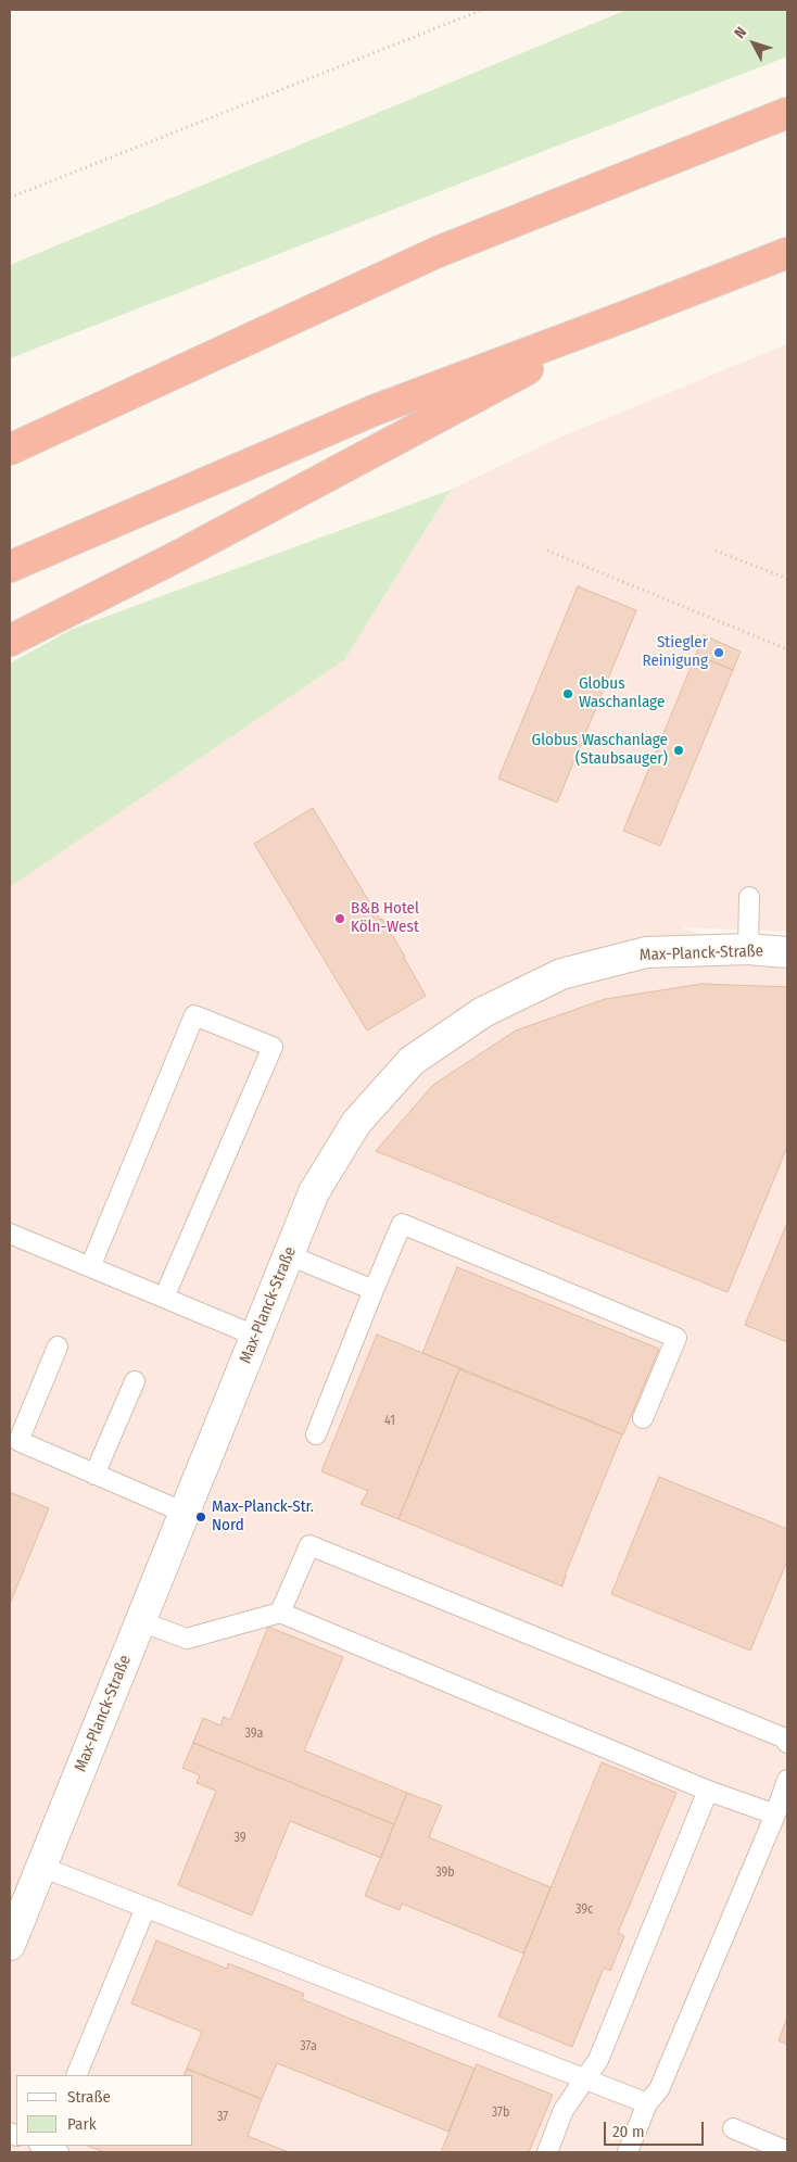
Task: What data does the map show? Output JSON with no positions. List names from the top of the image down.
{
  "streets": {
    "street": ["Max-Planck-Straße"]
  },
  "places": [
    "Stiegler Reinigung",
    "Globus Waschanlage",
    "Globus Waschanlage (Staubsauger)",
    "B&B Hotel Köln-West",
    "Max-Planck-Str. Nord"
  ],
  "house_numbers": [
    "41",
    "39a",
    "39",
    "39b",
    "39c",
    "37a",
    "37b",
    "37"
  ],
  "legend": ["Straße", "Park"],
  "scale_bar": "20 m",
  "north": "top left"
}
